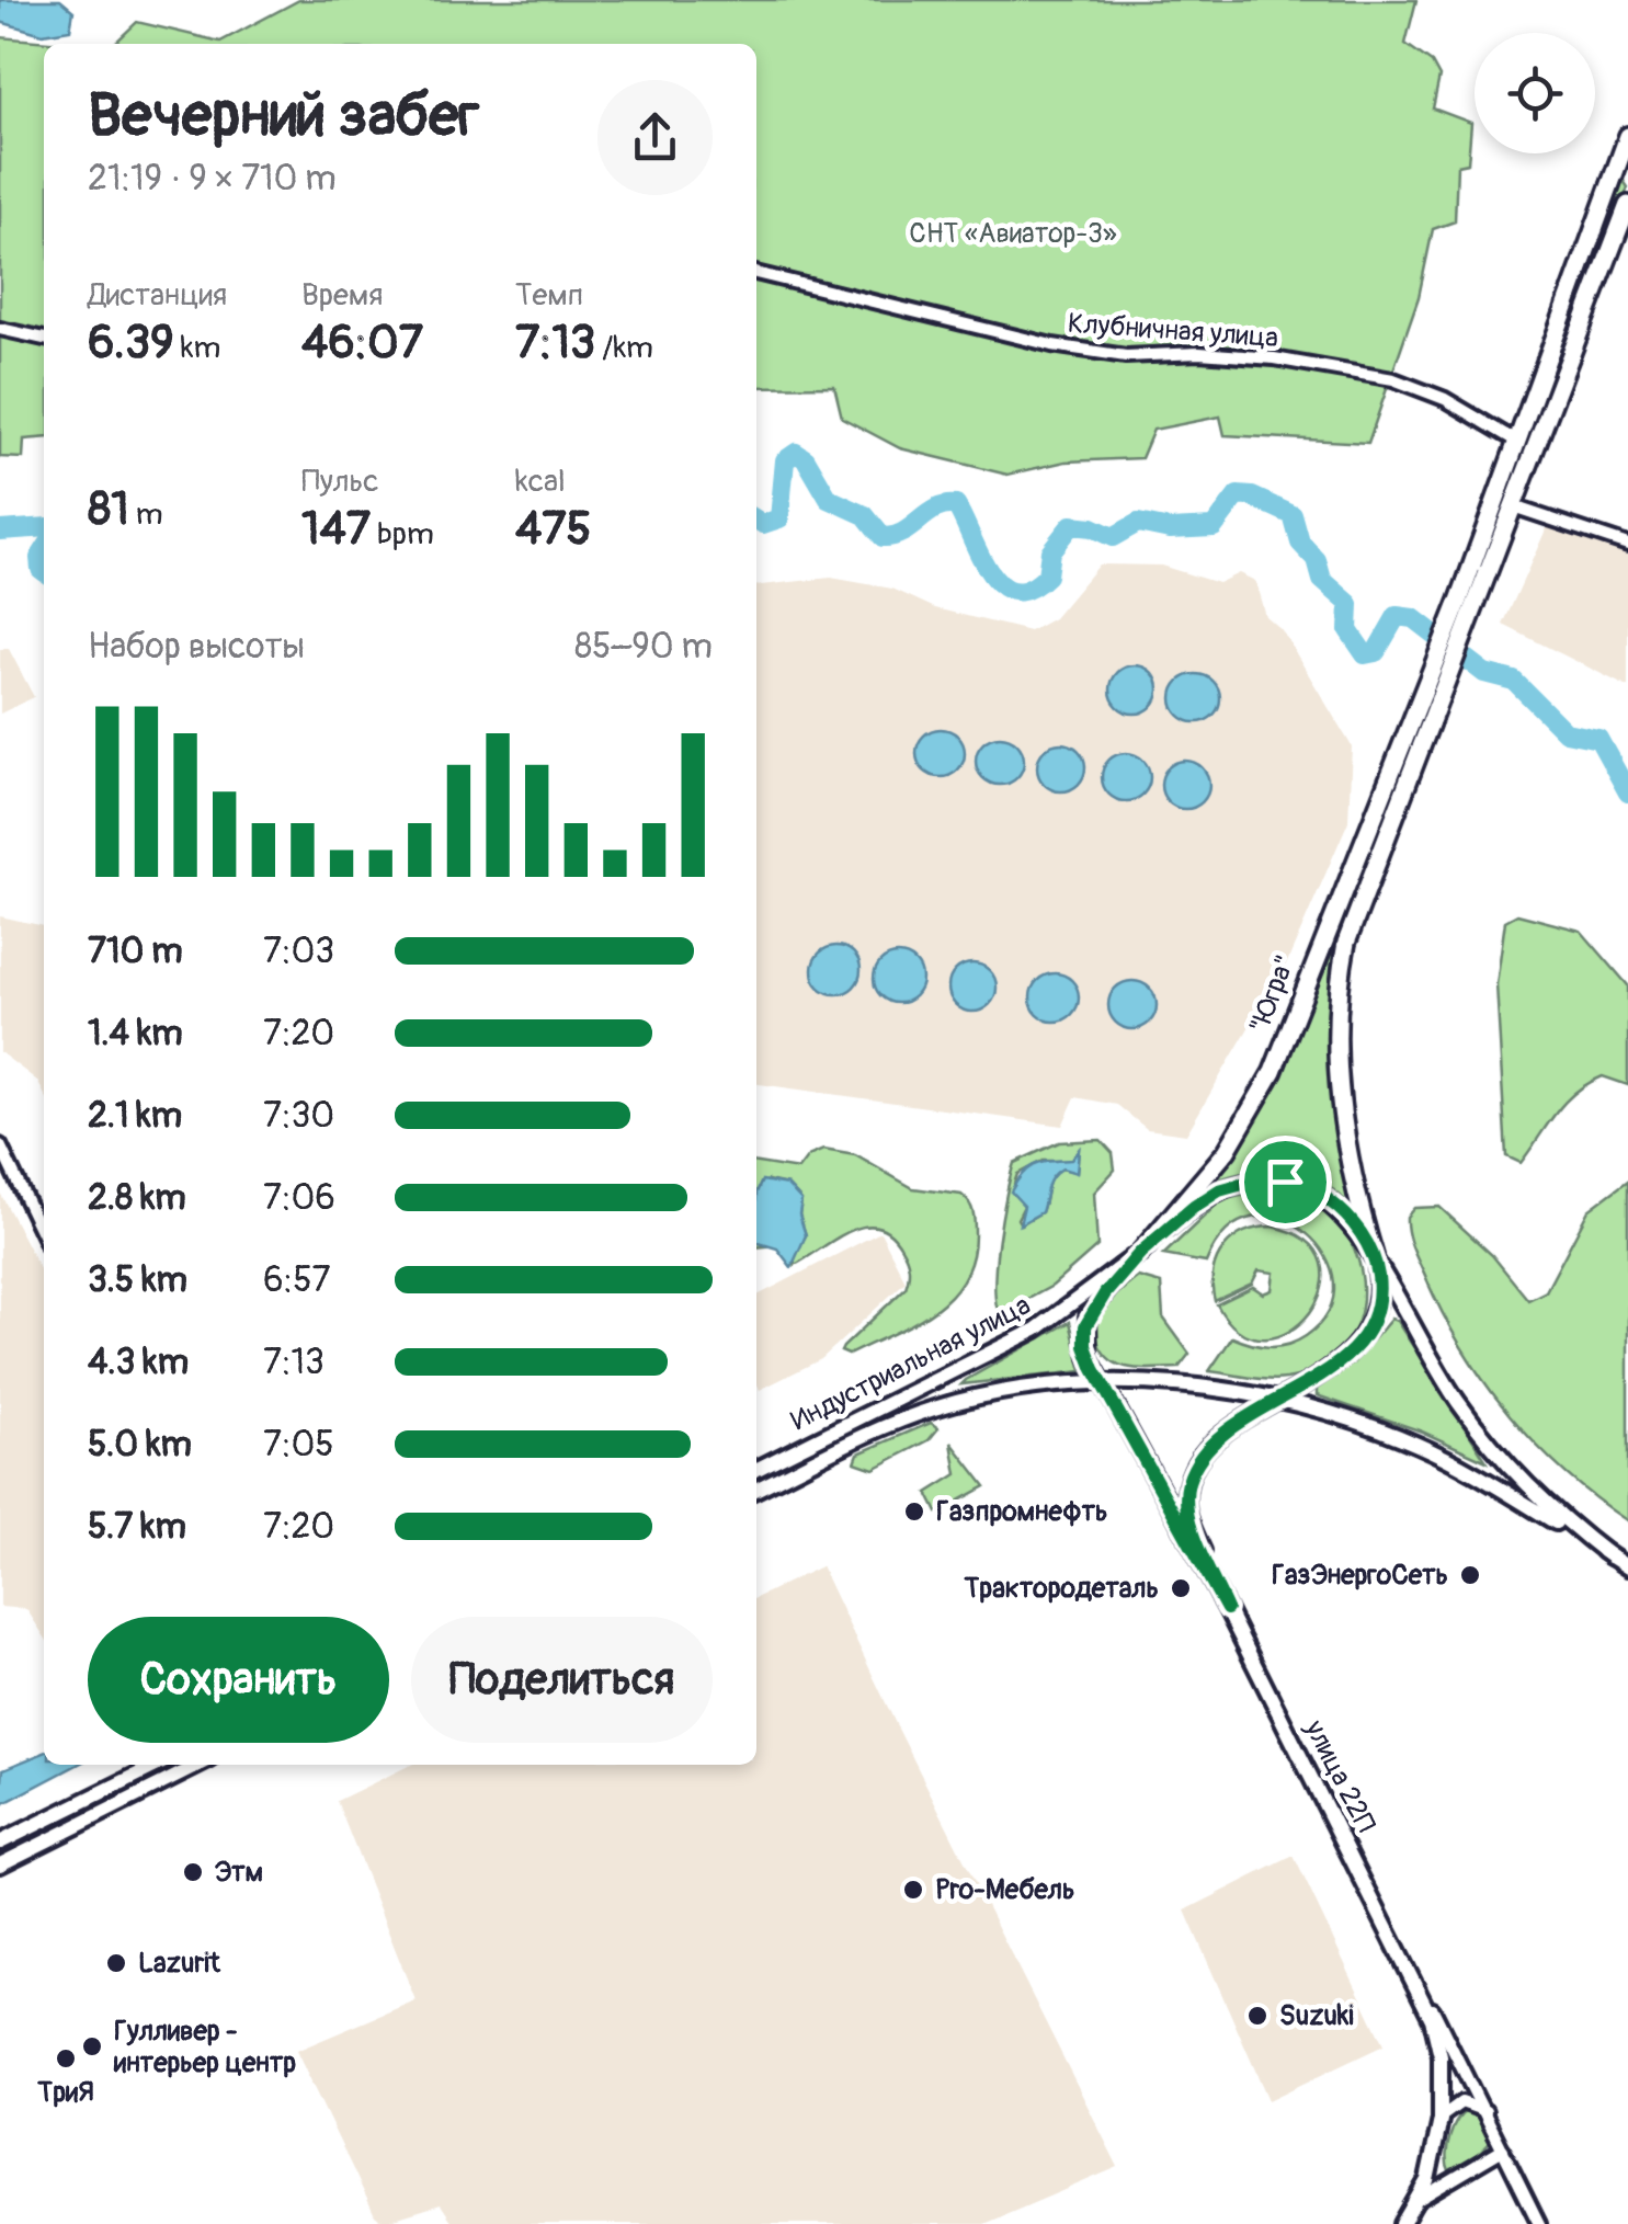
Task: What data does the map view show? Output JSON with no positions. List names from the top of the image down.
{
  "streets": {
    "highway": ["\"Югра\""],
    "main road": ["Индустриальная улица", "улица 22П"],
    "street": ["Клубничная улица"]
  },
  "crossings": [
    ["\"Югра\"", "Индустриальная улица"],
    ["\"Югра\"", "улица 22П"],
    ["Индустриальная улица", "улица 22П"]
  ],
  "parks": ["СНТ «Авиатор-3»"],
  "places": [
    "Газпромнефть",
    "ГазЭнергоСеть",
    "Трактородеталь",
    "Этм",
    "Pro-Мебель",
    "Lazurit",
    "Suzuki",
    "Гулливер - интерьер центр",
    "ТриЯ"
  ],
  "page": {
    "heading": ["Вечерний забег", "21:19 · 9 × 710 m"],
    "stats": [
      ["Дистанция", "6.39 km"],
      ["Время", "46:07"],
      ["Темп", "7:13 /km"],
      ["81 m"],
      ["Пульс", "147 bpm"],
      ["kcal", "475"]
    ],
    "chart": ["Набор высоты", "85–90 m"],
    "list": [
      {
        "name": "710 m",
        "note": "7:03"
      },
      {
        "name": "1.4 km",
        "note": "7:20"
      },
      {
        "name": "2.1 km",
        "note": "7:30"
      },
      {
        "name": "2.8 km",
        "note": "7:06"
      },
      {
        "name": "3.5 km",
        "note": "6:57"
      },
      {
        "name": "4.3 km",
        "note": "7:13"
      },
      {
        "name": "5.0 km",
        "note": "7:05"
      },
      {
        "name": "5.7 km",
        "note": "7:20"
      }
    ],
    "buttons": ["Сохранить", "Поделиться"]
  }
}
